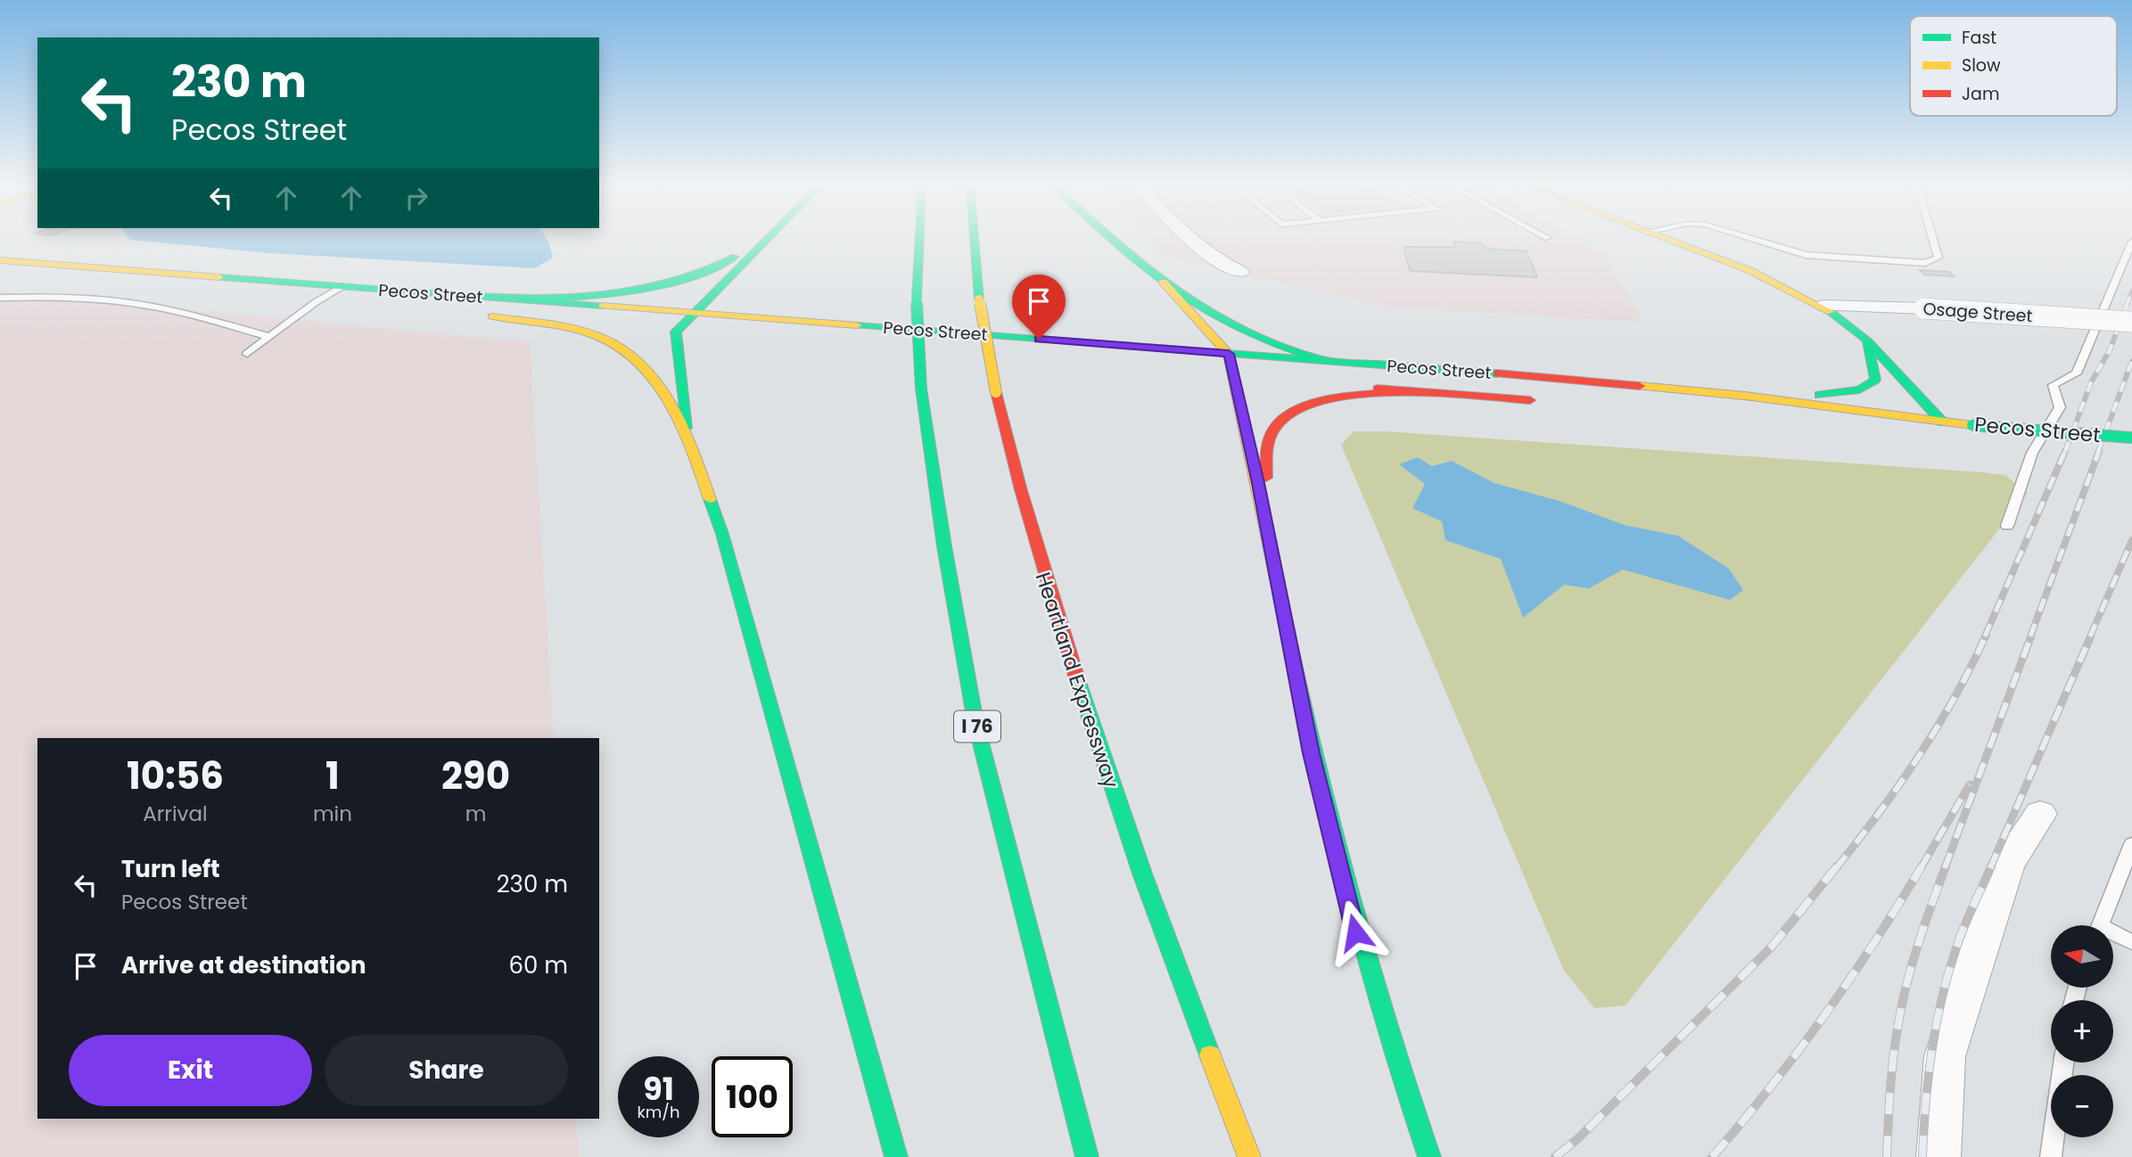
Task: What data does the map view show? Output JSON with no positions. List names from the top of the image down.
{
  "streets": {
    "main road": ["Pecos Street", "Heartland Expressway", "I 76"],
    "street": ["Osage Street"]
  },
  "legend": ["Fast", "Slow", "Jam"],
  "north": "left",
  "page": {
    "turn": ["230 m", "Pecos Street"],
    "eta": [
      "10:56",
      "Arrival",
      "1",
      "min",
      "290",
      "m"
    ],
    "list": [
      {
        "name": "Turn left",
        "note": "Pecos Street",
        "value": "230 m"
      },
      {
        "name": "Arrive at destination",
        "value": "60 m"
      }
    ],
    "map_buttons": ["+", "−"],
    "buttons": ["Exit", "Share"],
    "speed": "91 km/h",
    "limit": "100"
  }
}
